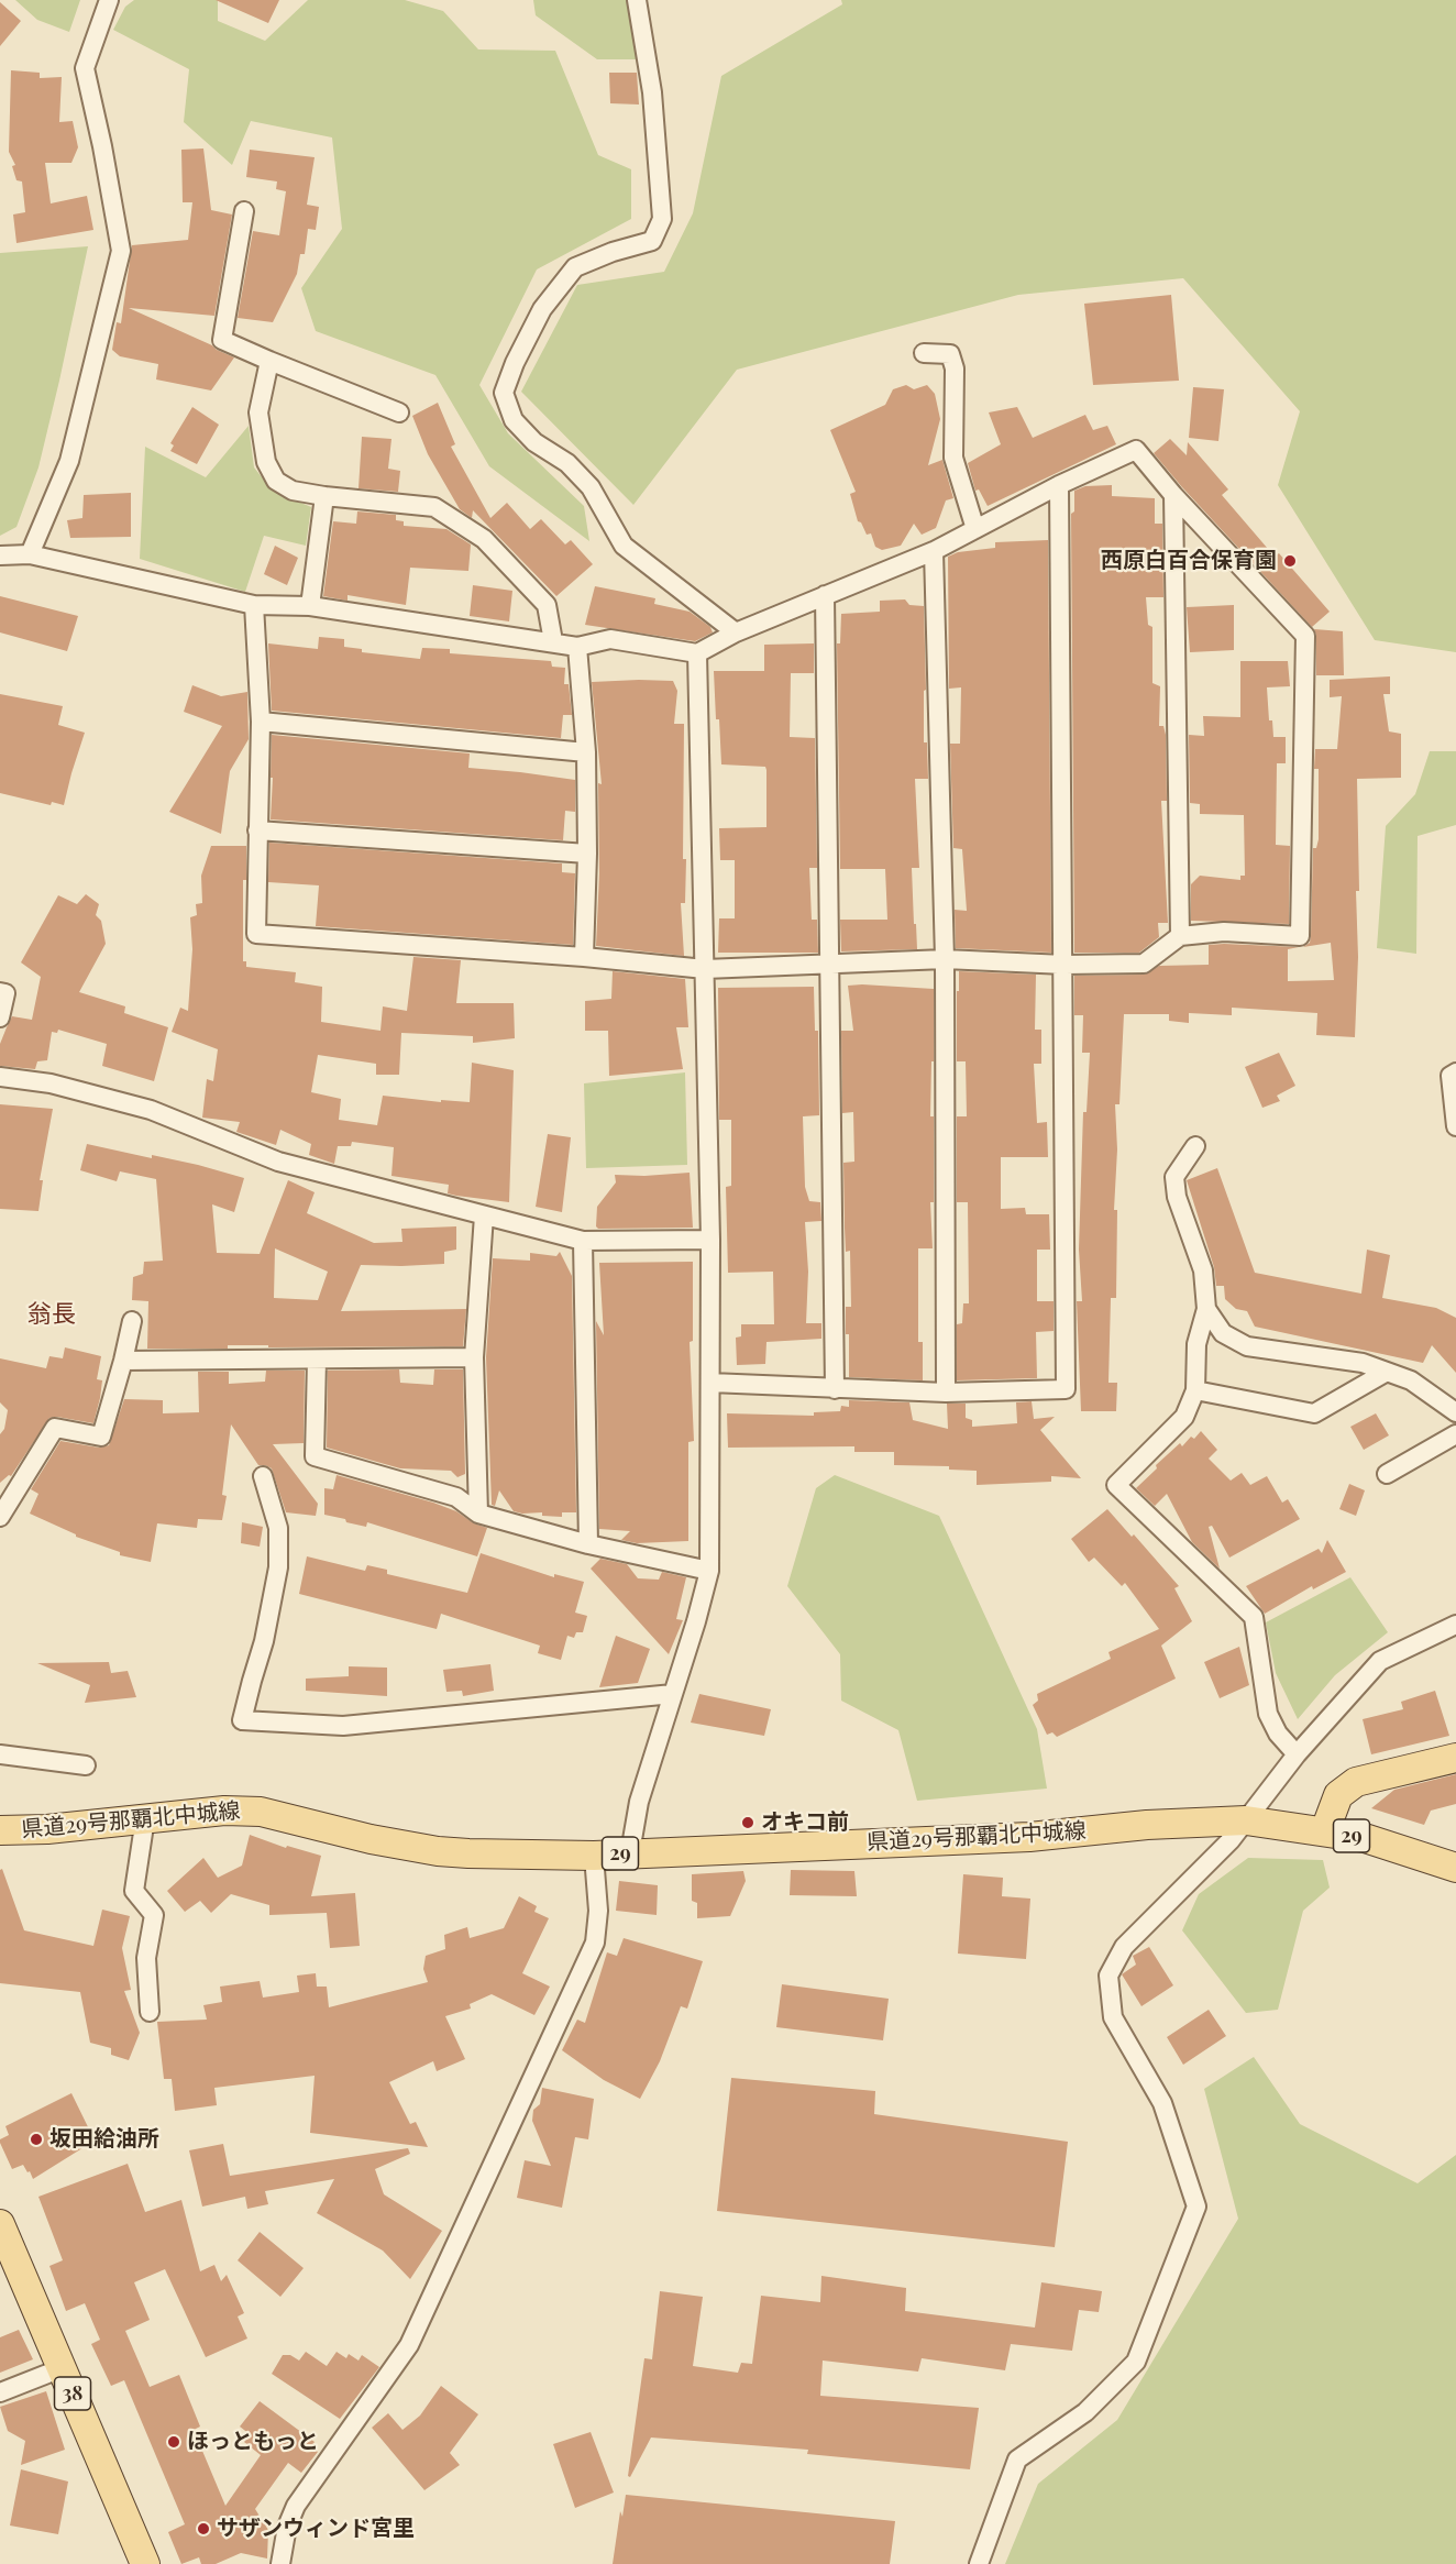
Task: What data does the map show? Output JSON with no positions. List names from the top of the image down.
{
  "streets": {
    "main road": ["県道29号那覇北中城線", "29", "38"]
  },
  "crossings": [
    ["県道29号那覇北中城線", "29"]
  ],
  "districts": ["翁長"],
  "places": [
    "西原白百合保育園",
    "オキコ前",
    "坂田給油所",
    "ほっともっと",
    "サザンウィンド宮里"
  ]
}
